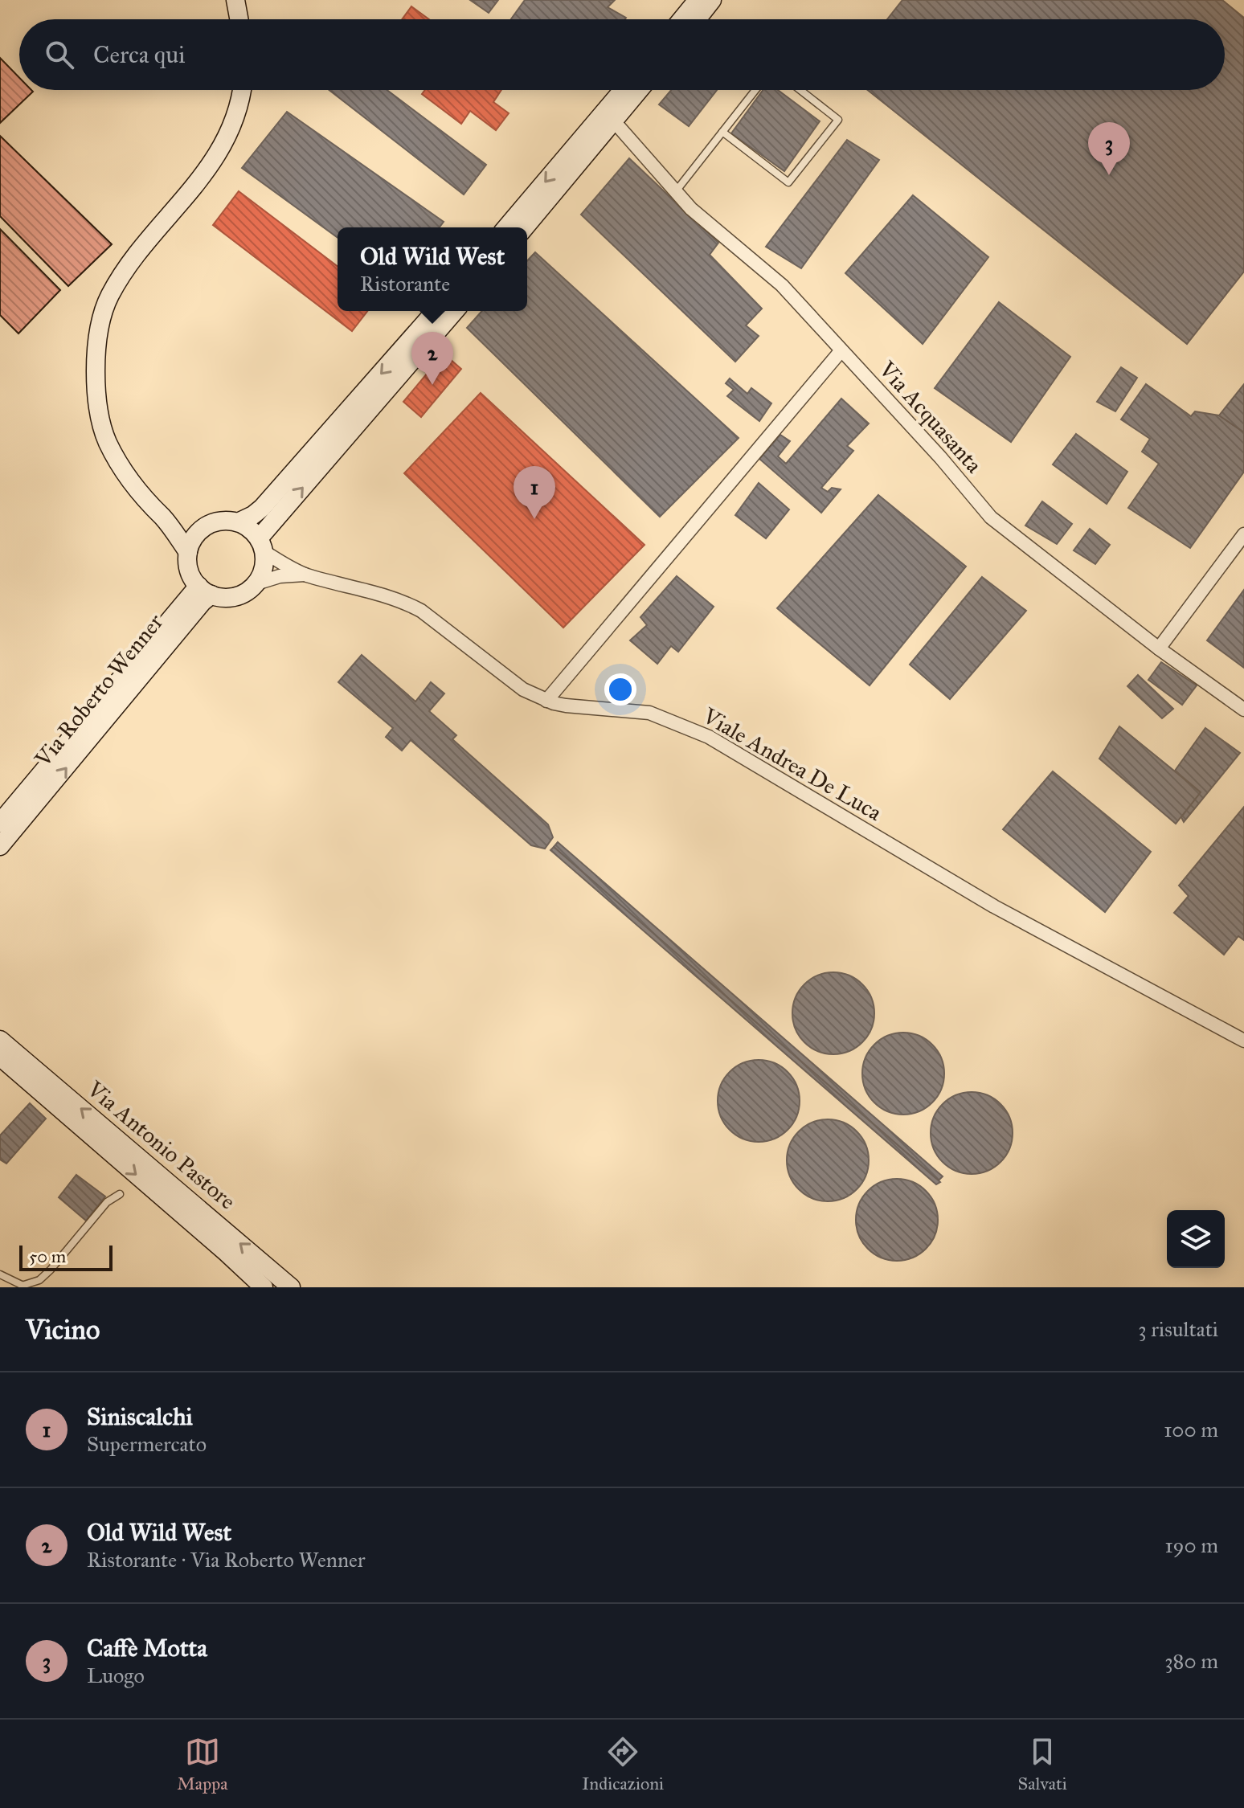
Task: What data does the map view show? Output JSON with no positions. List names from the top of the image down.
{
  "streets": {
    "main road": ["Via Roberto Wenner", "Via Antonio Pastore"],
    "street": ["Via Acquasanta", "Viale Andrea De Luca"]
  },
  "scale_bar": "50 m",
  "page": {
    "search": "Cerca qui",
    "pins": ["3", "2", "1"],
    "popup": ["Old Wild West", "Ristorante"],
    "scale": "50 m",
    "heading": ["Vicino", "3 risultati"],
    "list": [
      {
        "mark": "1",
        "name": "Siniscalchi",
        "note": "Supermercato",
        "value": "100 m"
      },
      {
        "mark": "2",
        "name": "Old Wild West",
        "note": "Ristorante · Via Roberto Wenner",
        "value": "190 m"
      },
      {
        "mark": "3",
        "name": "Caffè Motta",
        "note": "Luogo",
        "value": "380 m"
      }
    ],
    "nav": ["Mappa", "Indicazioni", "Salvati"]
  }
}
